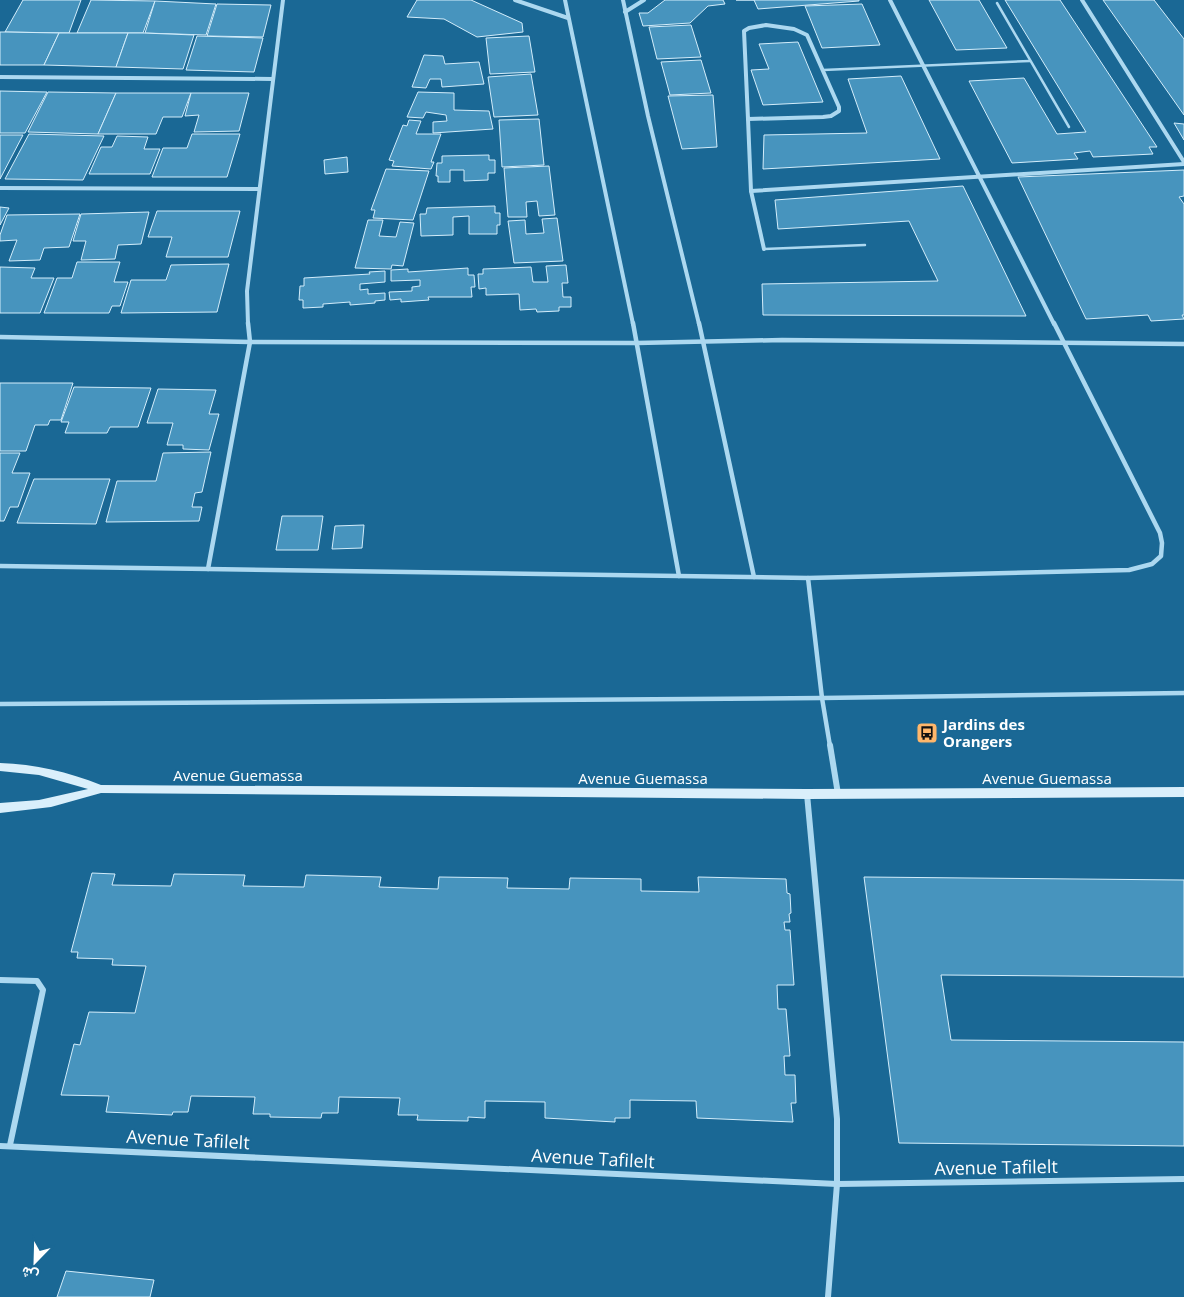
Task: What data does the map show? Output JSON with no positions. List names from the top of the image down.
{
  "streets": {
    "main road": ["Avenue Guemassa"],
    "street": ["Avenue Tafilelt"]
  },
  "places": {
    "bus stop": ["Jardins des Orangers"]
  },
  "north": "bottom left"
}
